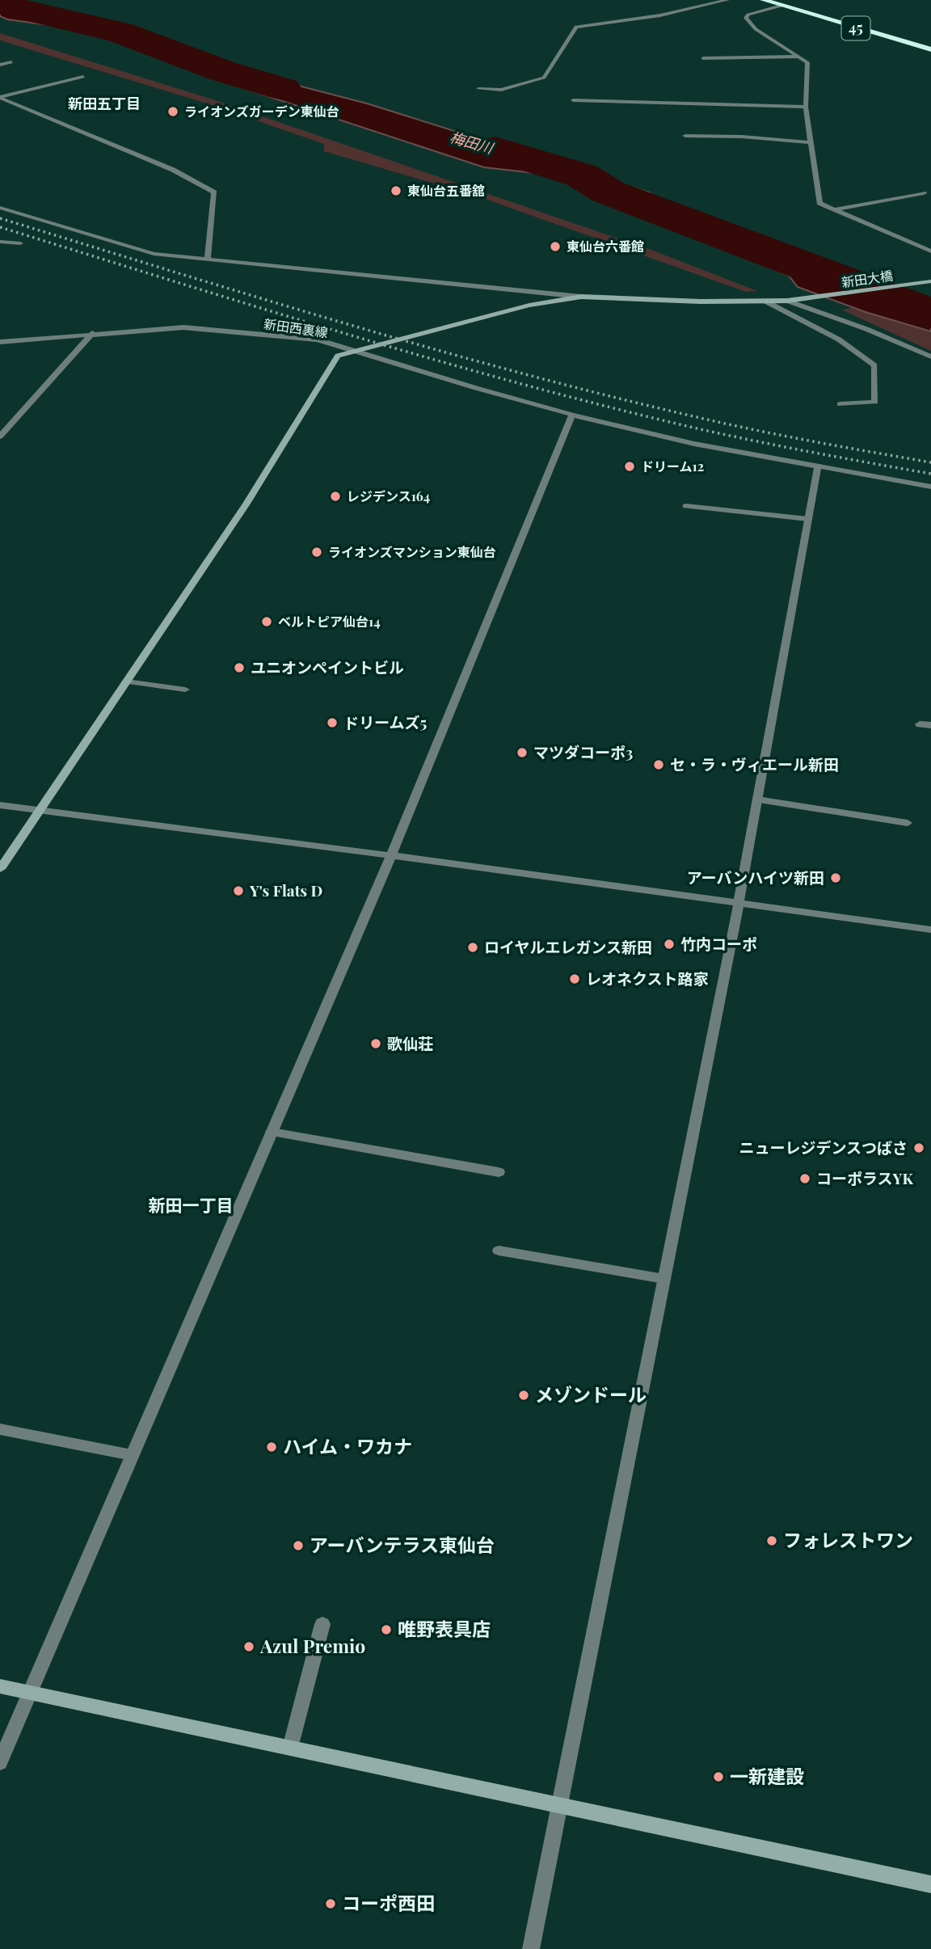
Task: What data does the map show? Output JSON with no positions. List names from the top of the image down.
{
  "streets": {
    "highway": ["45"],
    "street": ["新田大橋", "新田西裏線"]
  },
  "districts": ["新田五丁目", "新田一丁目"],
  "water": ["梅田川"],
  "places": [
    "ライオンズガーデン東仙台",
    "東仙台五番舘",
    "東仙台六番館",
    "ドリーム12",
    "レジデンス164",
    "ライオンズマンション東仙台",
    "ベルトピア仙台14",
    "ユニオンペイントビル",
    "ドリームズ5",
    "マツダコーポ3",
    "セ・ラ・ヴィエール新田",
    "アーバンハイツ新田",
    "Y's Flats D",
    "竹内コーポ",
    "ロイヤルエレガンス新田",
    "レオネクスト路家",
    "歌仙荘",
    "ニューレジデンスつばさ",
    "コーポラスYK",
    "メゾンドール",
    "ハイム・ワカナ",
    "フォレストワン",
    "アーバンテラス東仙台",
    "唯野表具店",
    "Azul Premio",
    "一新建設",
    "コーポ西田"
  ]
}
